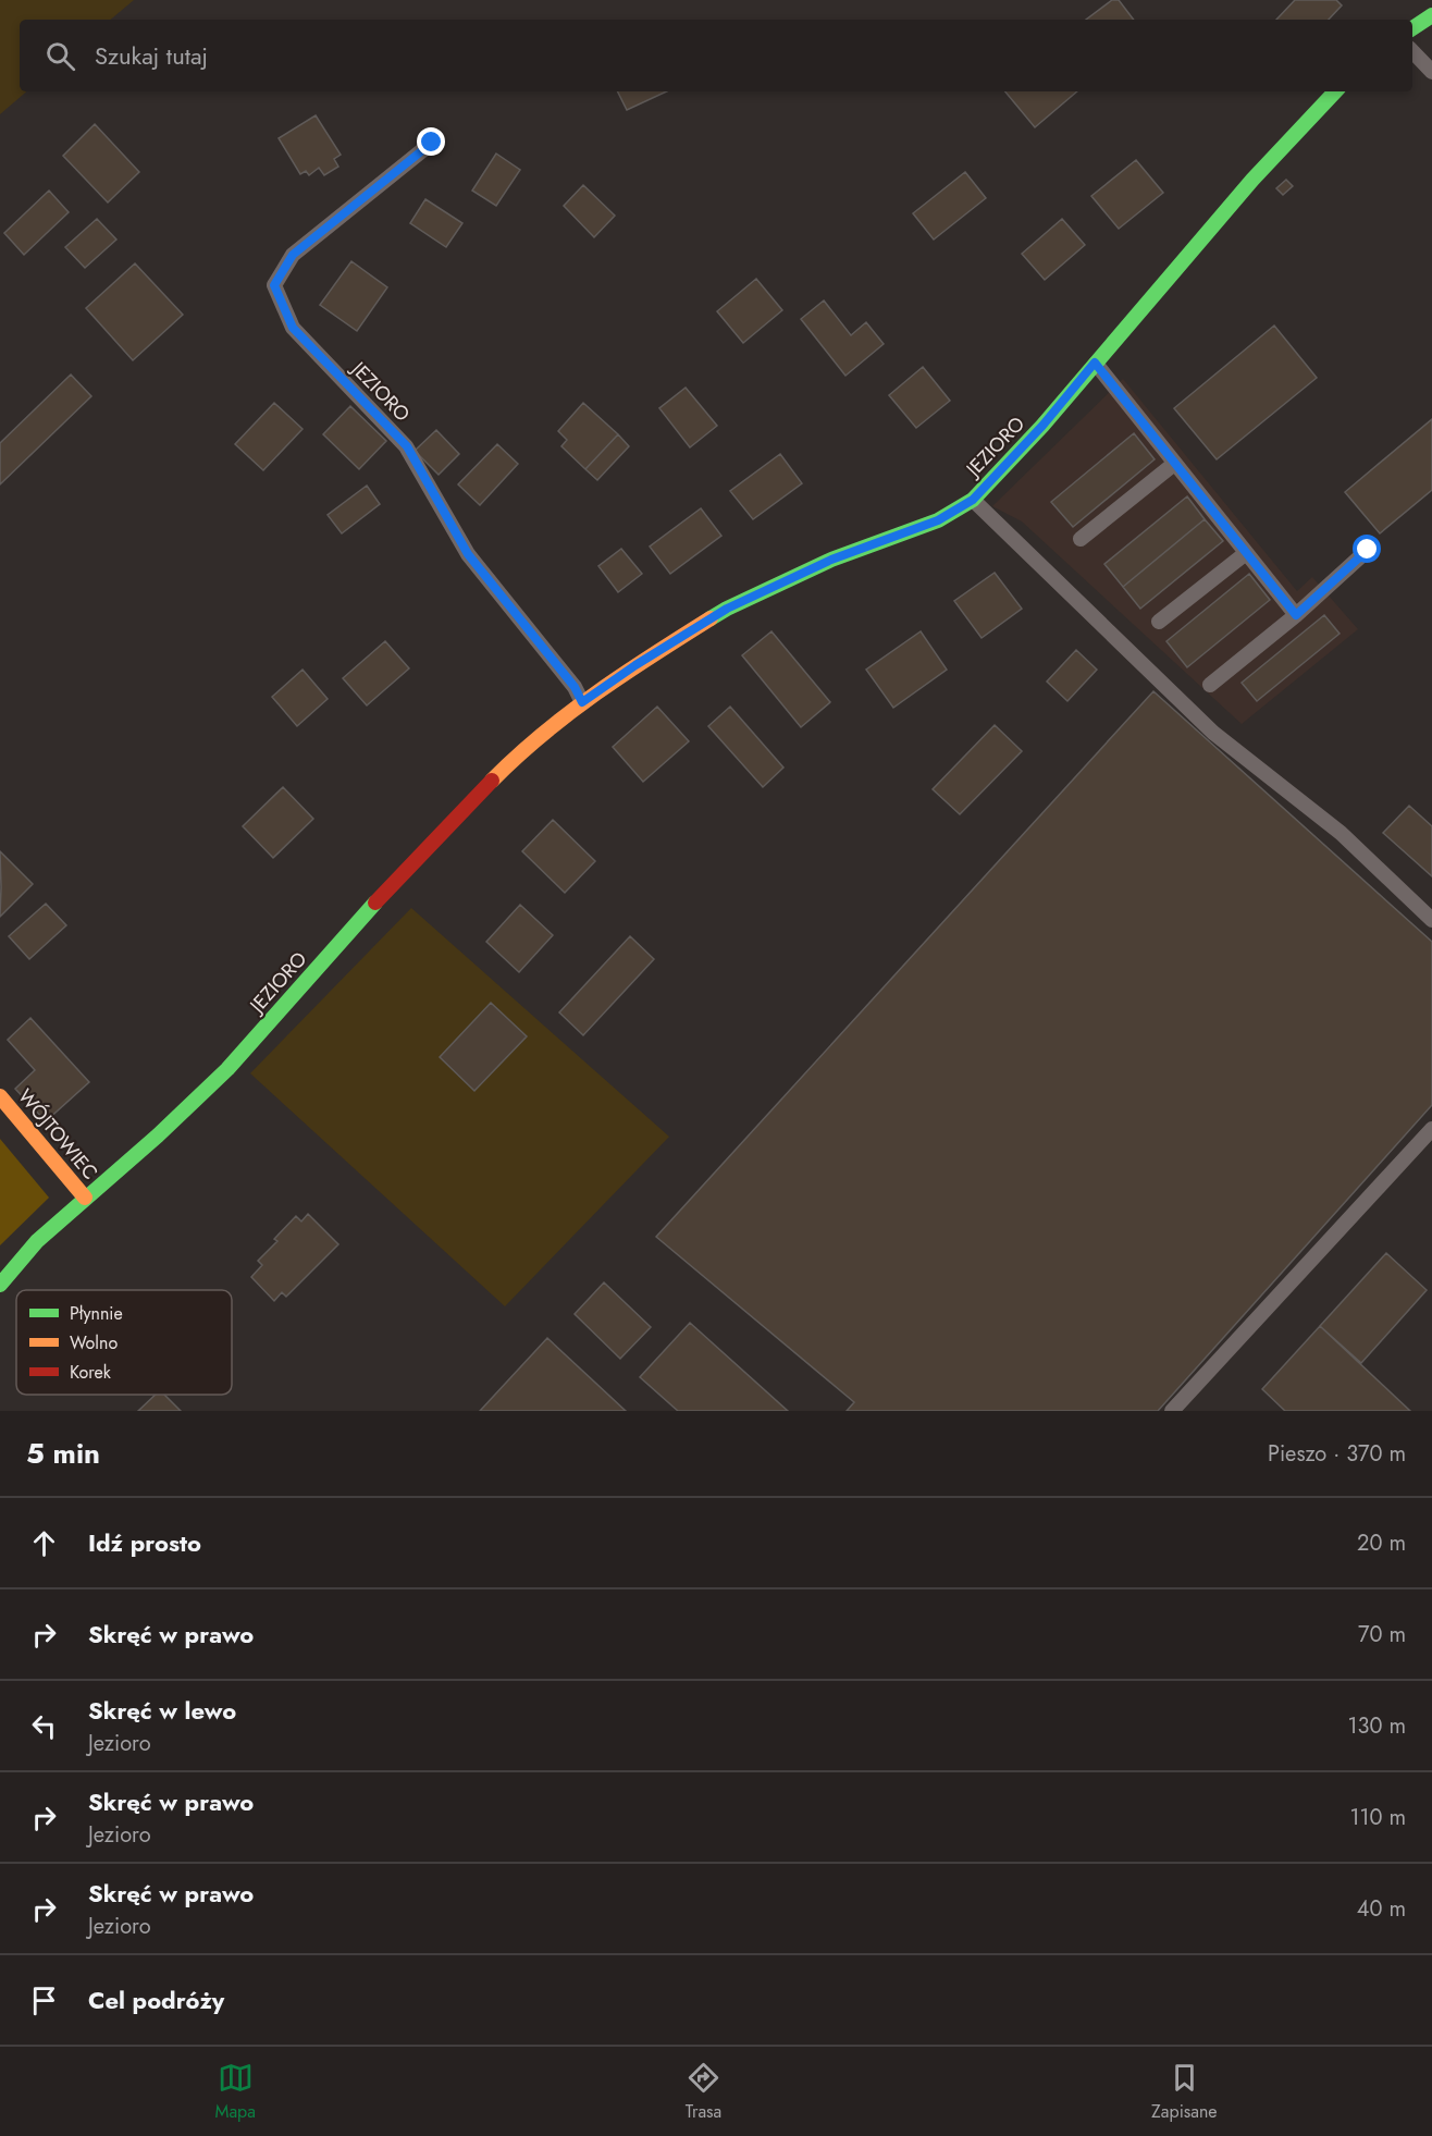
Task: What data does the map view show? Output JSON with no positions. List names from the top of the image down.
{
  "streets": {
    "street": ["JEZIORO", "WÓJTOWIEC"]
  },
  "crossings": [
    ["JEZIORO", "WÓJTOWIEC"]
  ],
  "legend": ["Płynnie", "Wolno", "Korek"],
  "page": {
    "search": "Szukaj tutaj",
    "heading": ["5 min", "Pieszo · 370 m"],
    "list": [
      ["Idź prosto", "20 m"],
      ["Skręć w prawo", "70 m"],
      ["Skręć w lewo", "Jezioro", "130 m"],
      ["Skręć w prawo", "Jezioro", "110 m"],
      ["Skręć w prawo", "Jezioro", "40 m"],
      "Cel podróży"
    ],
    "nav": ["Mapa", "Trasa", "Zapisane"]
  }
}
